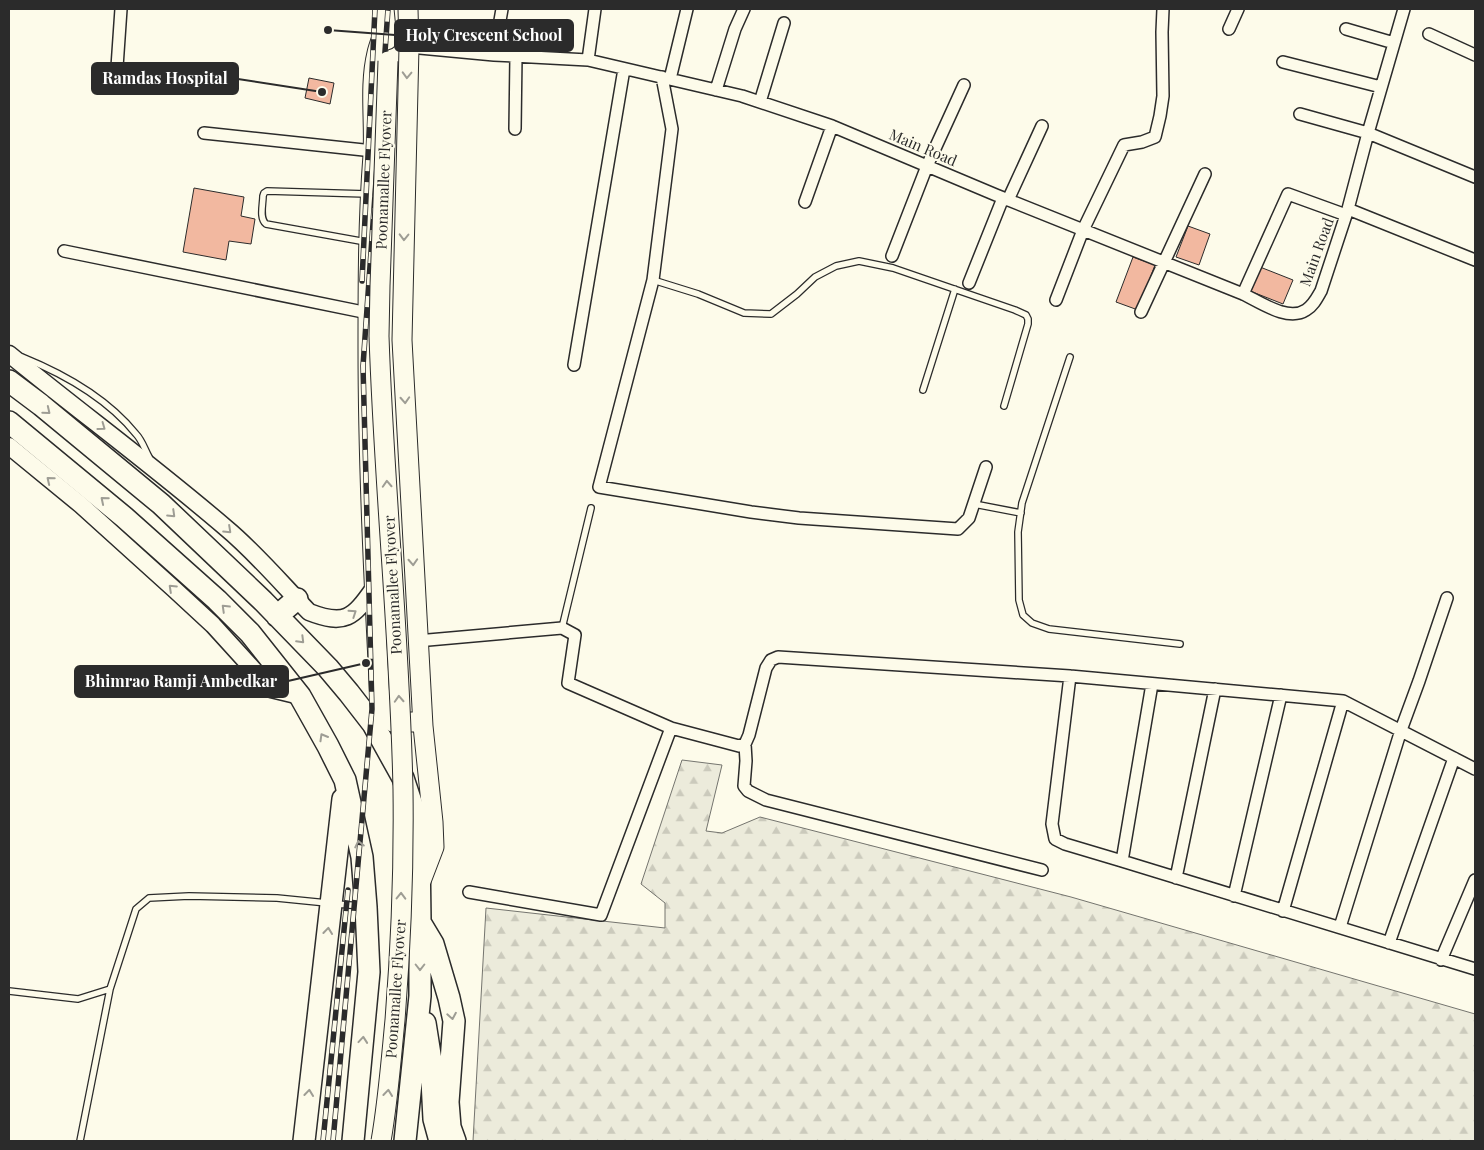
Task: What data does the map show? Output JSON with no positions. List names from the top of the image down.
{
  "streets": {
    "main road": ["Poonamallee Flyover"],
    "street": ["Main Road"]
  },
  "places": ["Holy Crescent School", "Ramdas Hospital", "Bhimrao Ramji Ambedkar"]
}
